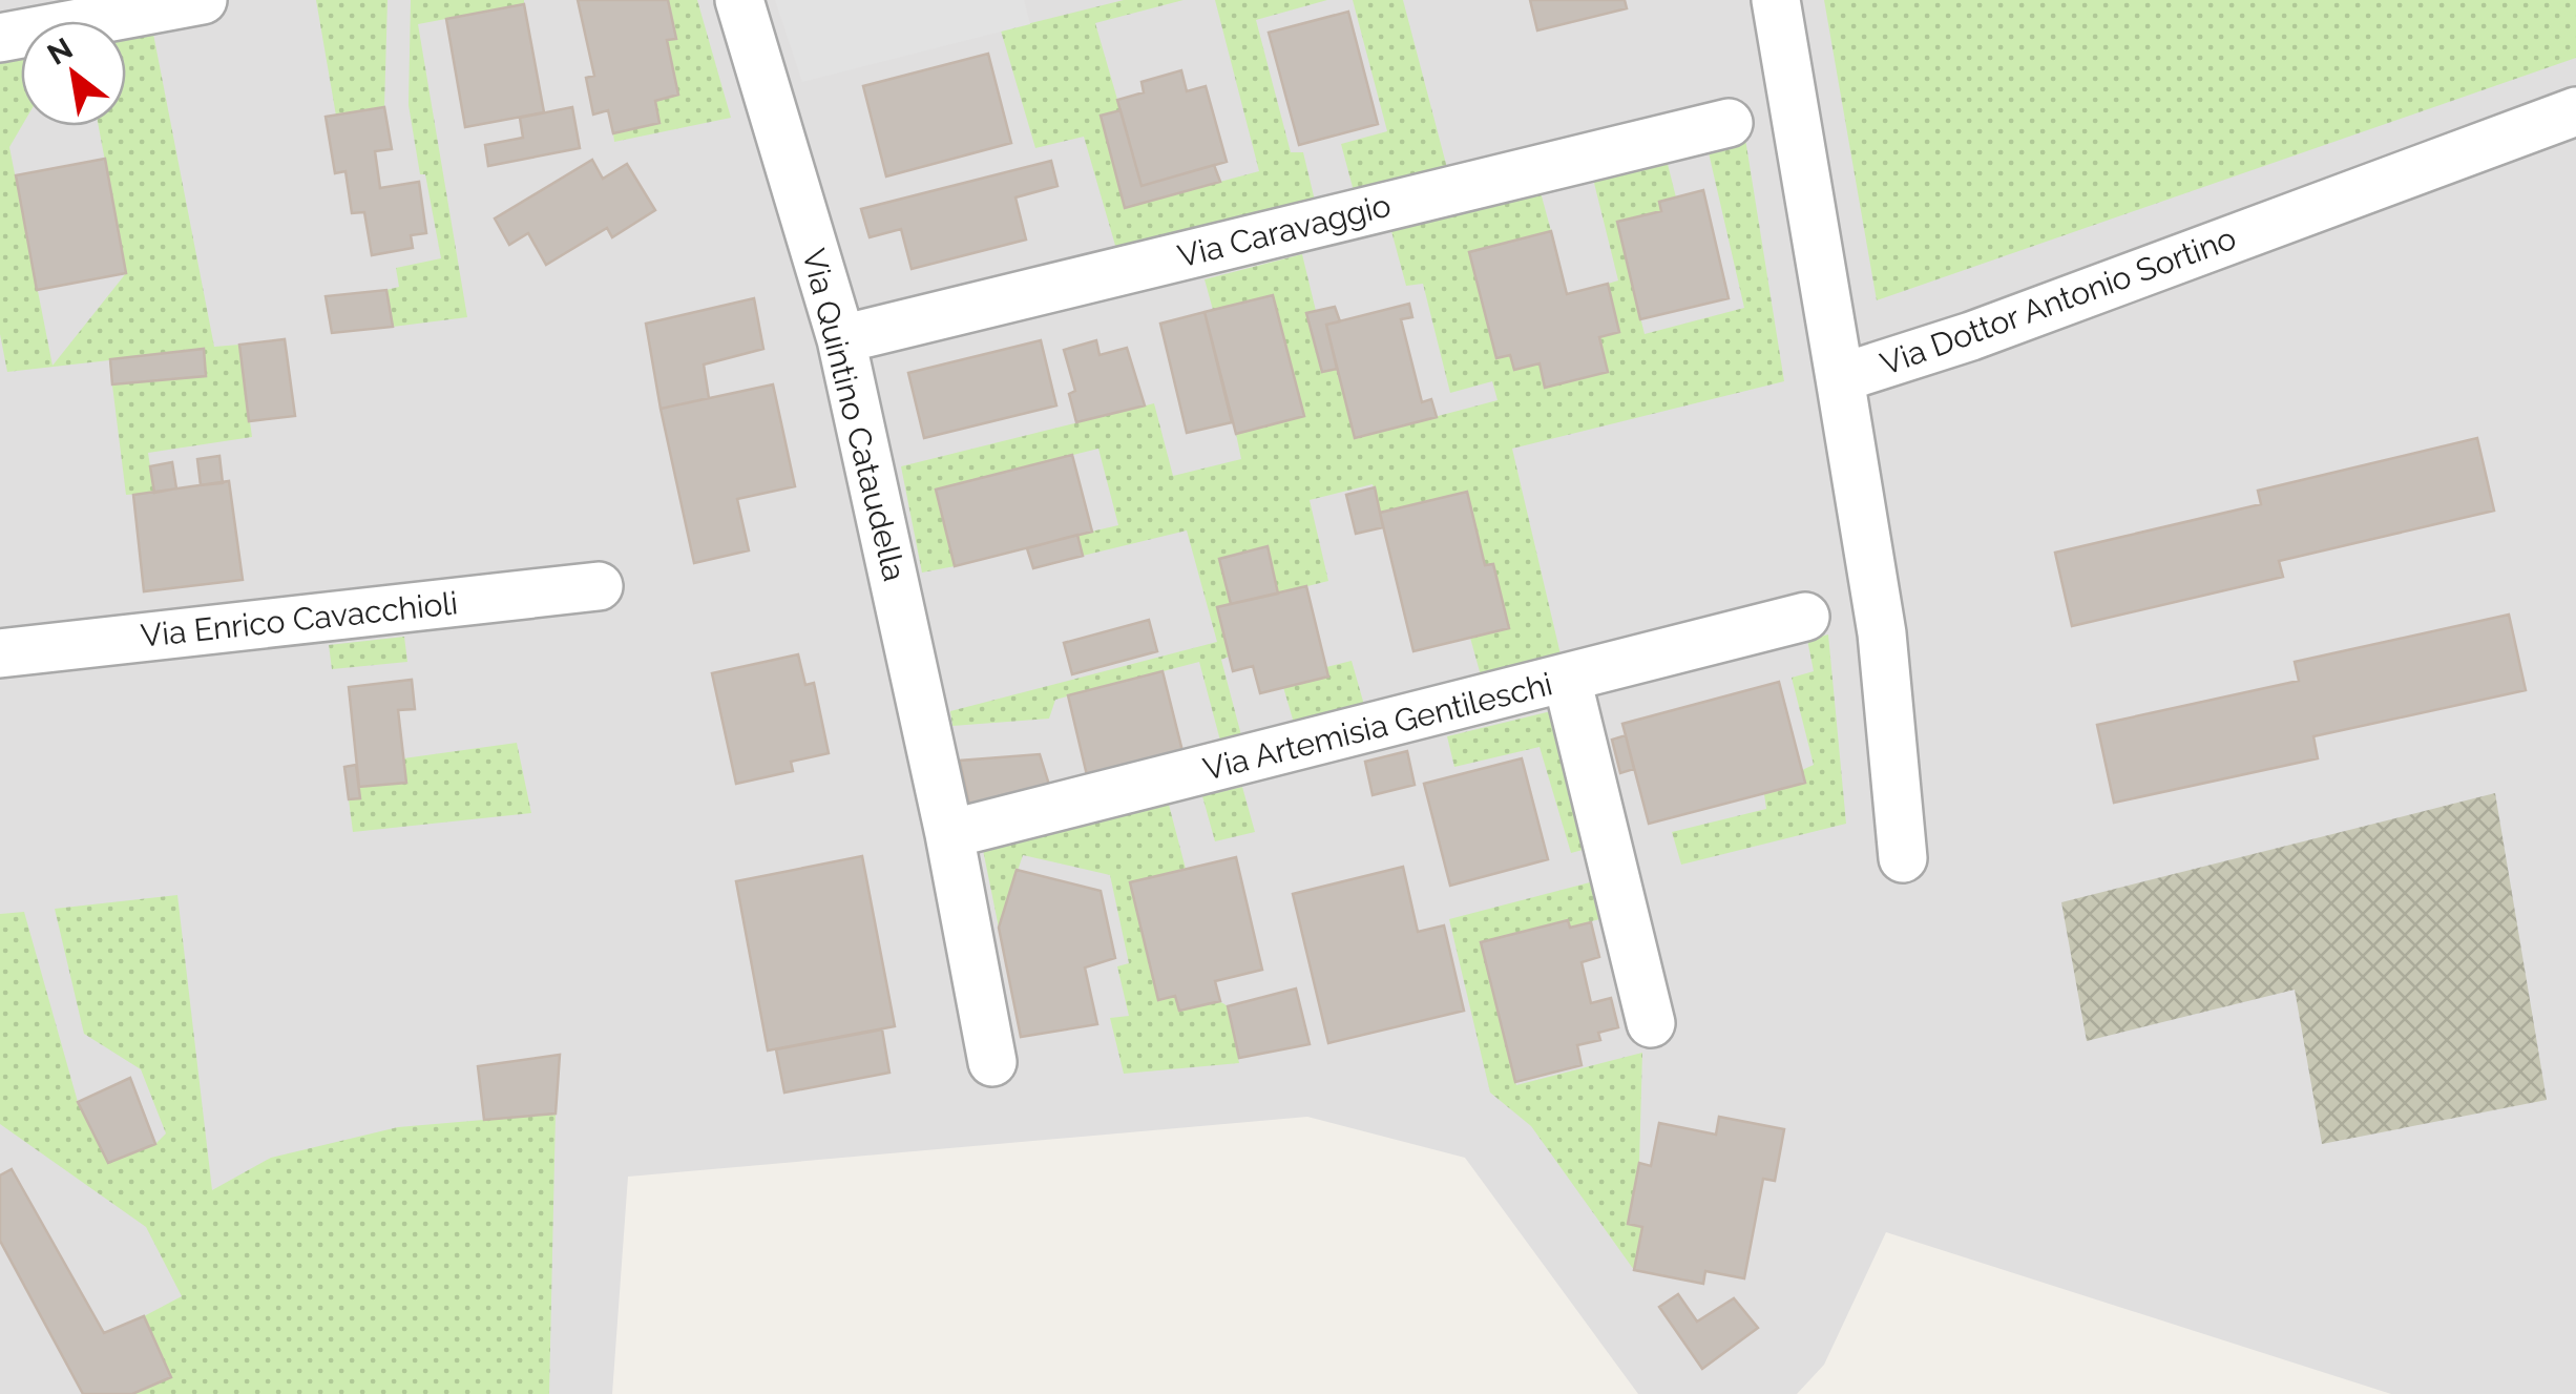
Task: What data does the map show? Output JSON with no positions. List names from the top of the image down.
{
  "streets": {
    "street": [
      "Via Caravaggio",
      "Via Dottor Antonio Sortino",
      "Via Quintino Cataudella",
      "Via Enrico Cavacchioli",
      "Via Artemisia Gentileschi"
    ]
  },
  "crossings": [
    ["Via Caravaggio", "Via Quintino Cataudella"],
    ["Via Quintino Cataudella", "Via Artemisia Gentileschi"]
  ],
  "north": "top left"
}
